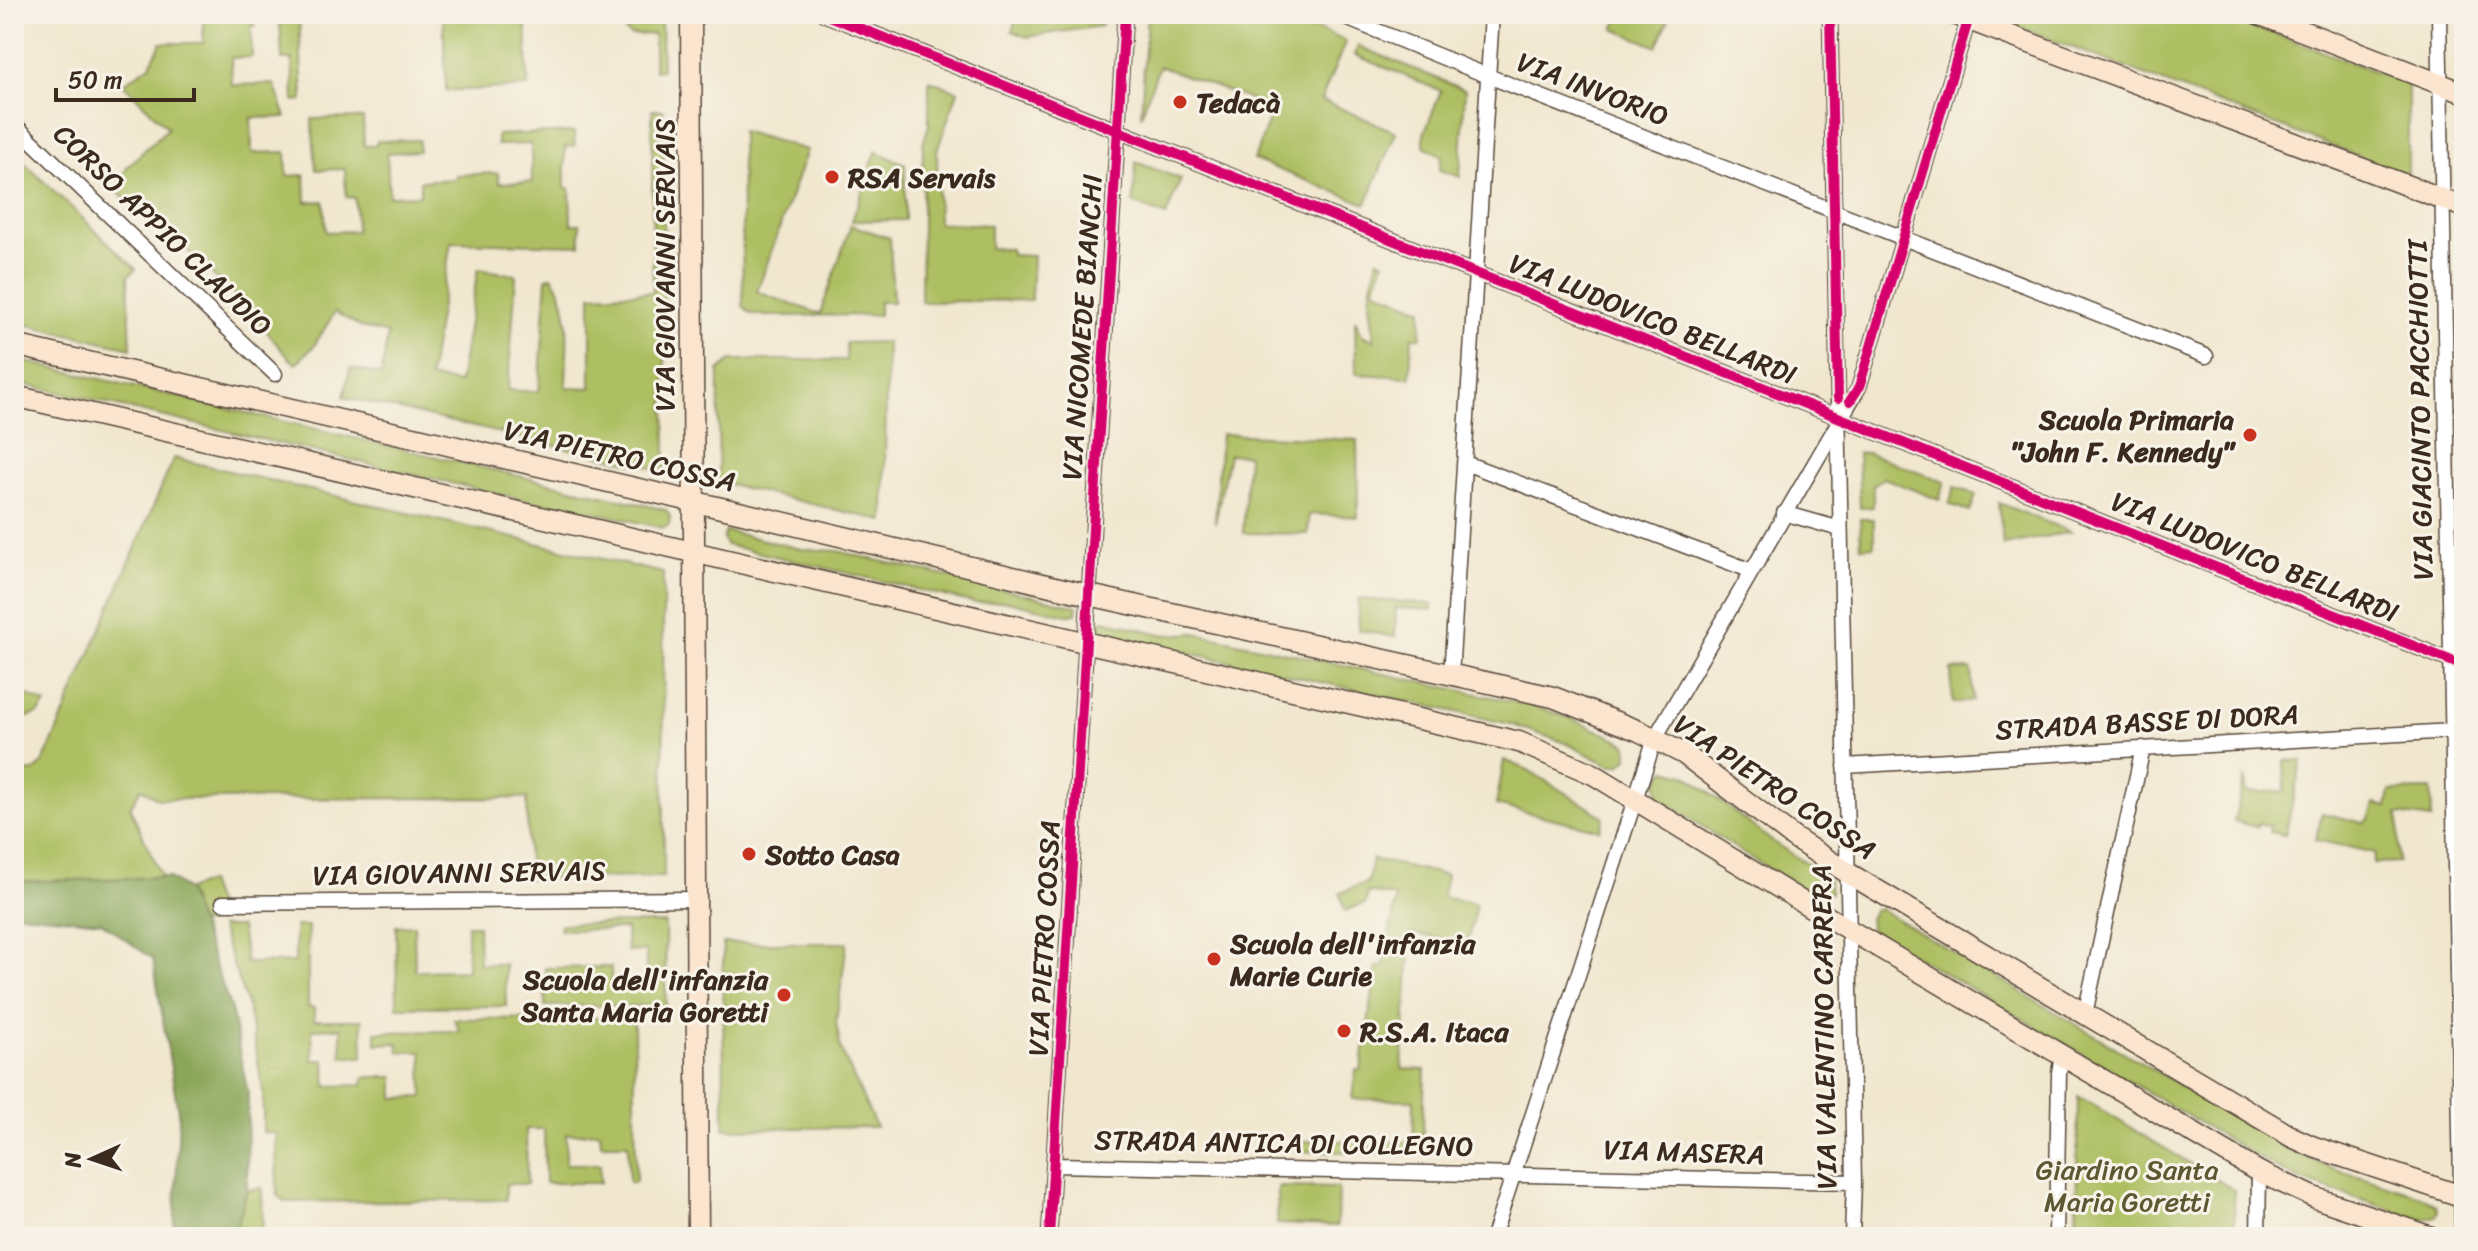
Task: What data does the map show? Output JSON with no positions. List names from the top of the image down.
{
  "streets": {
    "main road": ["VIA GIOVANNI SERVAIS", "VIA PIETRO COSSA"],
    "street": [
      "VIA INVORIO",
      "CORSO APPIO CLAUDIO",
      "VIA LUDOVICO BELLARDI",
      "VIA NICOMEDE BIANCHI",
      "VIA GIACINTO PACCHIOTTI",
      "STRADA BASSE DI DORA",
      "VIA VALENTINO CARRERA",
      "STRADA ANTICA DI COLLEGNO",
      "VIA MASERA"
    ]
  },
  "crossings": [
    ["VIA INVORIO", "VIA VALENTINO CARRERA"],
    ["VIA GIOVANNI SERVAIS", "VIA PIETRO COSSA"],
    ["VIA LUDOVICO BELLARDI", "VIA NICOMEDE BIANCHI"],
    ["VIA LUDOVICO BELLARDI", "VIA GIACINTO PACCHIOTTI"],
    ["VIA LUDOVICO BELLARDI", "VIA VALENTINO CARRERA"],
    ["VIA LUDOVICO BELLARDI", "STRADA ANTICA DI COLLEGNO"],
    ["VIA NICOMEDE BIANCHI", "VIA PIETRO COSSA"],
    ["VIA GIACINTO PACCHIOTTI", "VIA PIETRO COSSA"],
    ["VIA GIACINTO PACCHIOTTI", "STRADA BASSE DI DORA"],
    ["VIA PIETRO COSSA", "VIA VALENTINO CARRERA"],
    ["VIA PIETRO COSSA", "STRADA ANTICA DI COLLEGNO"],
    ["STRADA BASSE DI DORA", "VIA VALENTINO CARRERA"],
    ["VIA VALENTINO CARRERA", "STRADA ANTICA DI COLLEGNO"],
    ["VIA VALENTINO CARRERA", "VIA MASERA"],
    ["STRADA ANTICA DI COLLEGNO", "VIA MASERA"]
  ],
  "parks": ["Giardino Santa Maria Goretti"],
  "places": [
    "Tedacà",
    "RSA Servais",
    "Scuola Primaria \"John F. Kennedy\"",
    "Sotto Casa",
    "Scuola dell'infanzia Marie Curie",
    "Scuola dell'infanzia Santa Maria Goretti",
    "R.S.A. Itaca"
  ],
  "scale_bar": "50 m",
  "north": "left"
}
